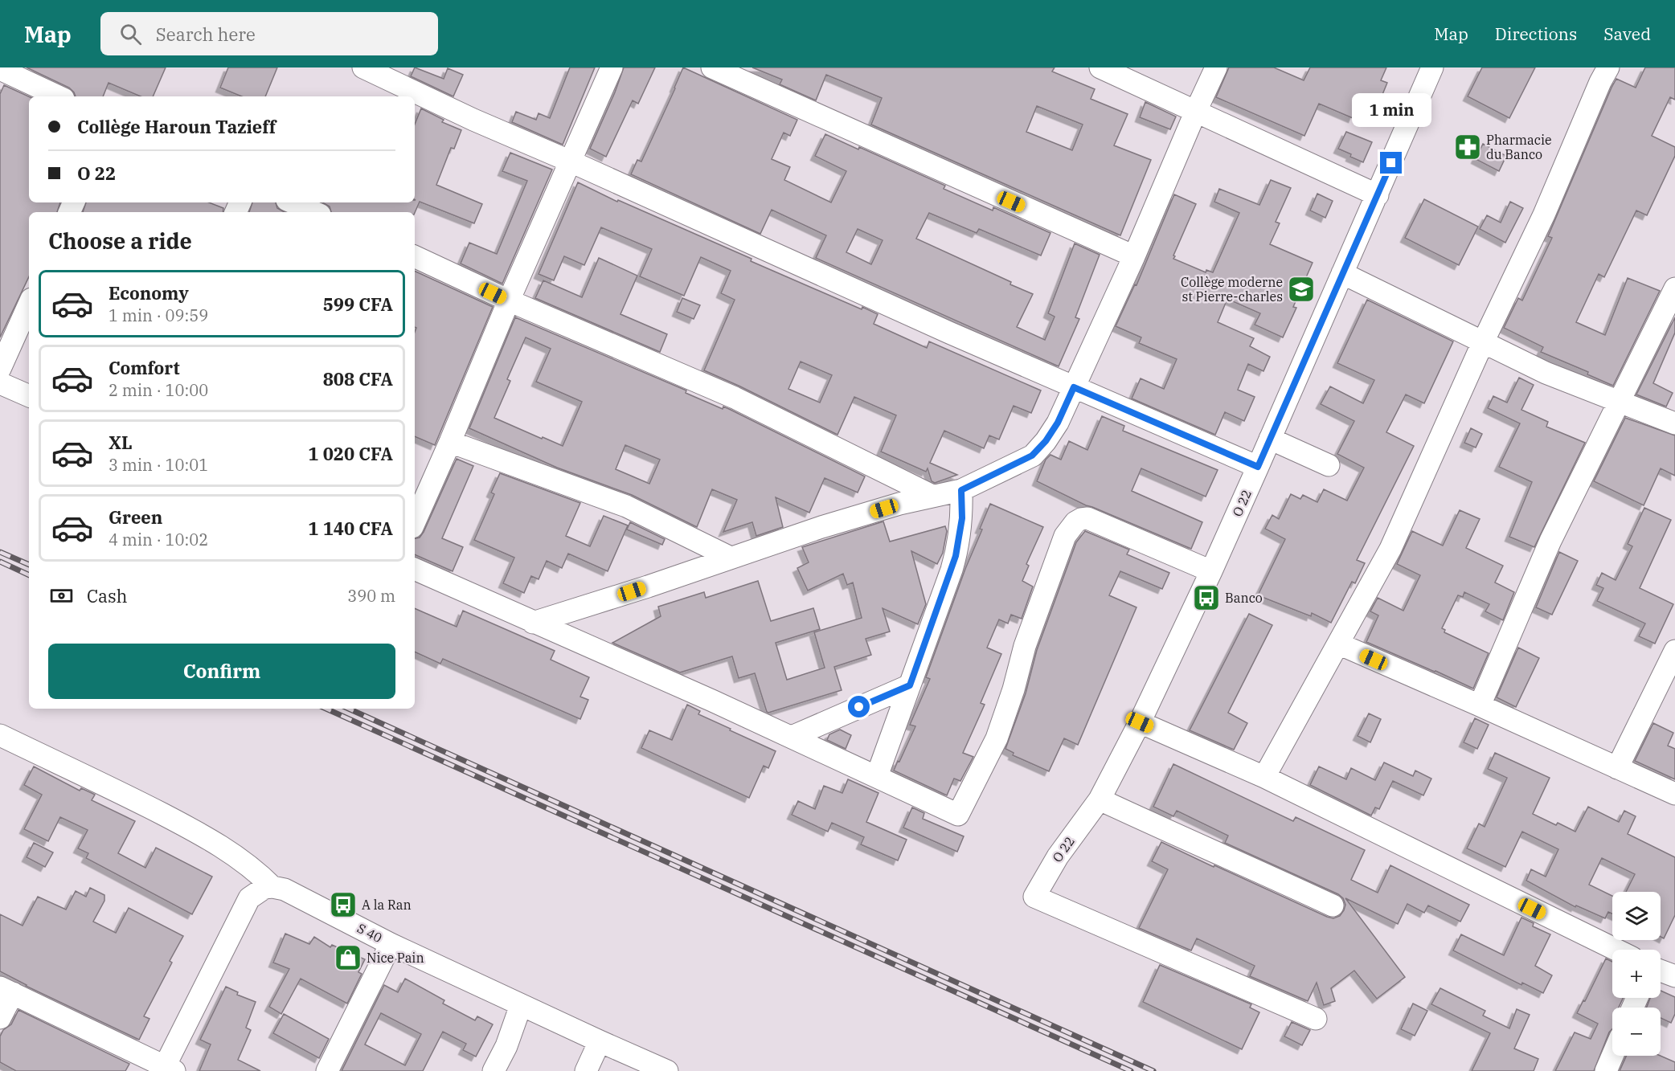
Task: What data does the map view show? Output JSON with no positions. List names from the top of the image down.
{
  "streets": {
    "street": ["O 22", "S 40"]
  },
  "places": {
    "pharmacy": ["Pharmacie du Banco"],
    "school or university": ["Collège moderne st Pierre-charles"],
    "bus stop": ["Banco", "A la Ran"],
    "shop": ["Nice Pain"]
  },
  "page": {
    "header": "Map",
    "search": "Search here",
    "nav": ["Map", "Directions", "Saved"],
    "bubble": "1 min",
    "banner": ["Collège Haroun Tazieff", "O 22"],
    "heading": "Choose a ride",
    "list": [
      {
        "name": "Economy",
        "note": "1 min · 09:59",
        "value": "599 CFA"
      },
      {
        "name": "Comfort",
        "note": "2 min · 10:00",
        "value": "808 CFA"
      },
      {
        "name": "XL",
        "note": "3 min · 10:01",
        "value": "1 020 CFA"
      },
      {
        "name": "Green",
        "note": "4 min · 10:02",
        "value": "1 140 CFA"
      }
    ],
    "pay": ["Cash", "390 m"],
    "buttons": "Confirm",
    "map_buttons": ["+", "−"]
  }
}
